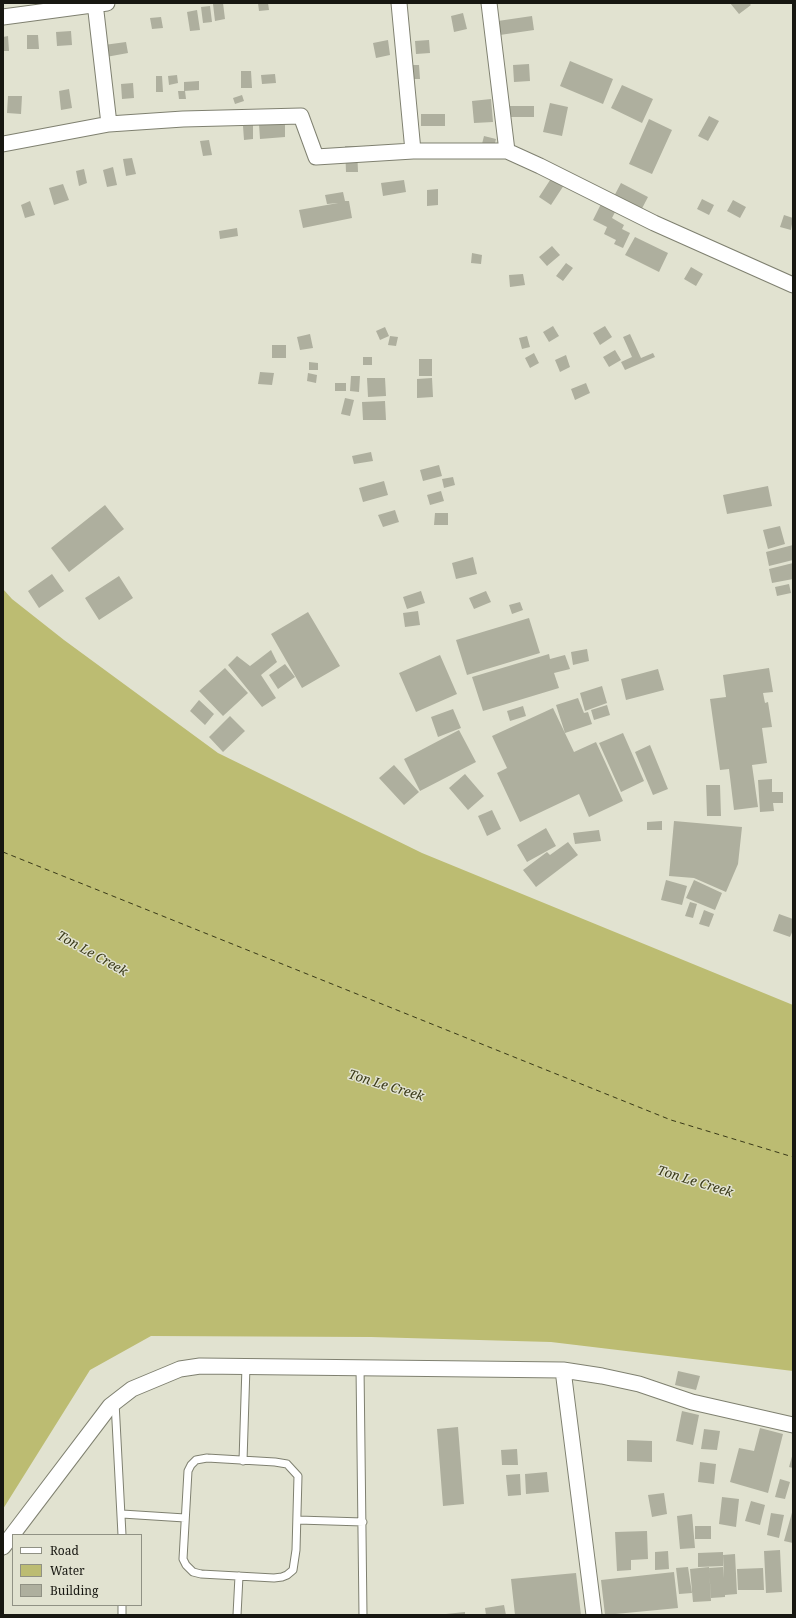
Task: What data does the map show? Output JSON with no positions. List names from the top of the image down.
{
  "water": ["Ton Le Creek"],
  "legend": ["Road", "Water", "Building"]
}
